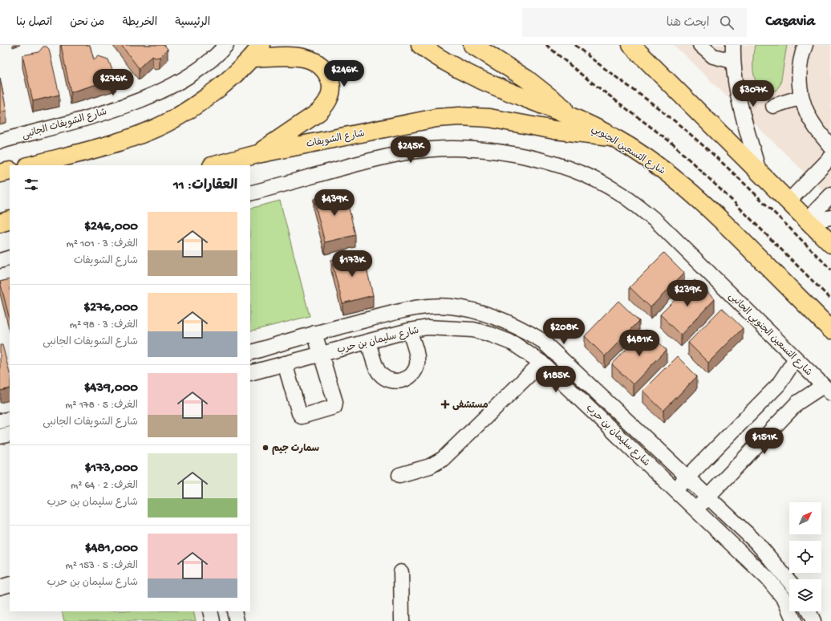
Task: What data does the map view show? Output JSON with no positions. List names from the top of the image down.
{
  "streets": {
    "main road": ["شارع الشويفات", "شارع التسعين الجنوبي"],
    "street": ["شارع الشويفات الجانبى", "شارع التسعين الجنوبي الجانبى", "شارع سليمان بن حرب"]
  },
  "crossings": [
    ["شارع الشويفات", "شارع التسعين الجنوبي"]
  ],
  "places": {
    "health": ["مستشفى"],
    "other": ["سمارت جيم"]
  },
  "north": "top right",
  "page": {
    "header": "Casavia",
    "search": "ابحث هنا",
    "nav": [
      "الرئيسية",
      "الخريطة",
      "من نحن",
      "اتصل بنا"
    ],
    "price": [
      "$246K",
      "$276K",
      "$307K",
      "$245K",
      "$439K",
      "$173K",
      "$239K",
      "$208K",
      "$481K",
      "$185K",
      "$151K"
    ],
    "heading": "العقارات: 11",
    "list": [
      {
        "name": "$246,000",
        "note": "الغرف: 3 · 101 m² · شارع الشويفات"
      },
      {
        "name": "$276,000",
        "note": "الغرف: 3 · 98 m² · شارع الشويفات الجانبى"
      },
      {
        "name": "$439,000",
        "note": "الغرف: 5 · 178 m² · شارع الشويفات الجانبى"
      },
      {
        "name": "$173,000",
        "note": "الغرف: 2 · 64 m² · شارع سليمان بن حرب"
      },
      {
        "name": "$481,000",
        "note": "الغرف: 5 · 153 m² · شارع سليمان بن حرب"
      }
    ]
  }
}
